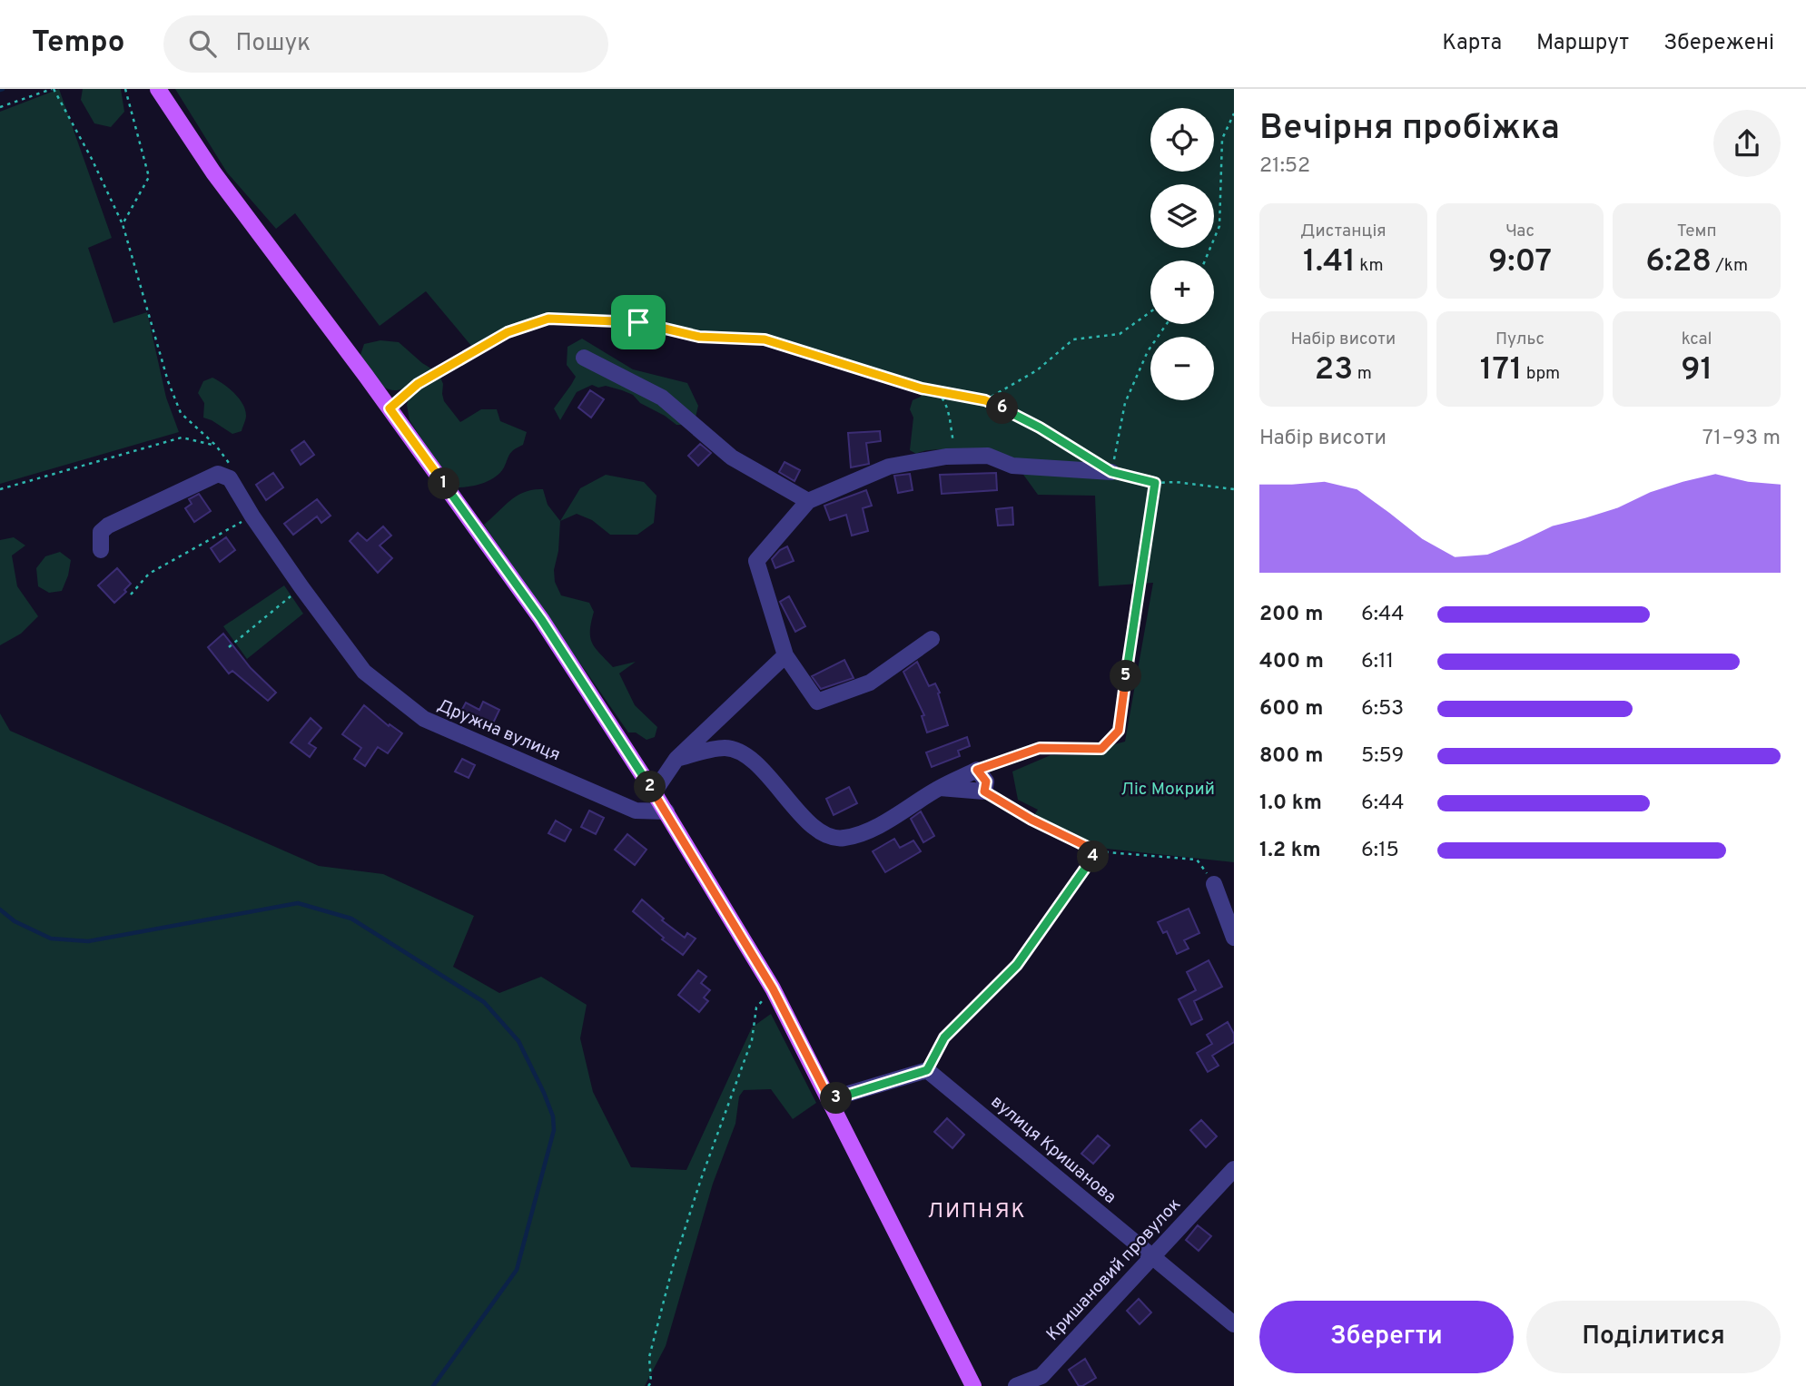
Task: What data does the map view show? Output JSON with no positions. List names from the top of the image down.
{
  "streets": {
    "street": ["Дружна вулиця", "вулиця Кришанова", "Кришановий провулок"]
  },
  "crossings": [
    ["вулиця Кришанова", "Кришановий провулок"]
  ],
  "districts": ["ЛИПНЯК"],
  "parks": ["Ліс Мокрий"],
  "page": {
    "header": "Tempo",
    "search": "Пошук",
    "nav": ["Карта", "Маршрут", "Збережені"],
    "heading": ["Вечірня пробіжка", "21:52"],
    "map_buttons": ["+", "−"],
    "stats": [
      ["Дистанція", "1.41 km"],
      ["Час", "9:07"],
      ["Темп", "6:28 /km"],
      ["Набір висоти", "23 m"],
      ["Пульс", "171 bpm"],
      ["kcal", "91"]
    ],
    "pins": [
      "6",
      "1",
      "5",
      "2",
      "4",
      "3"
    ],
    "chart": ["Набір висоти", "71–93 m"],
    "list": [
      {
        "name": "200 m",
        "note": "6:44"
      },
      {
        "name": "400 m",
        "note": "6:11"
      },
      {
        "name": "600 m",
        "note": "6:53"
      },
      {
        "name": "800 m",
        "note": "5:59"
      },
      {
        "name": "1.0 km",
        "note": "6:44"
      },
      {
        "name": "1.2 km",
        "note": "6:15"
      }
    ],
    "buttons": ["Зберегти", "Поділитися"]
  }
}
